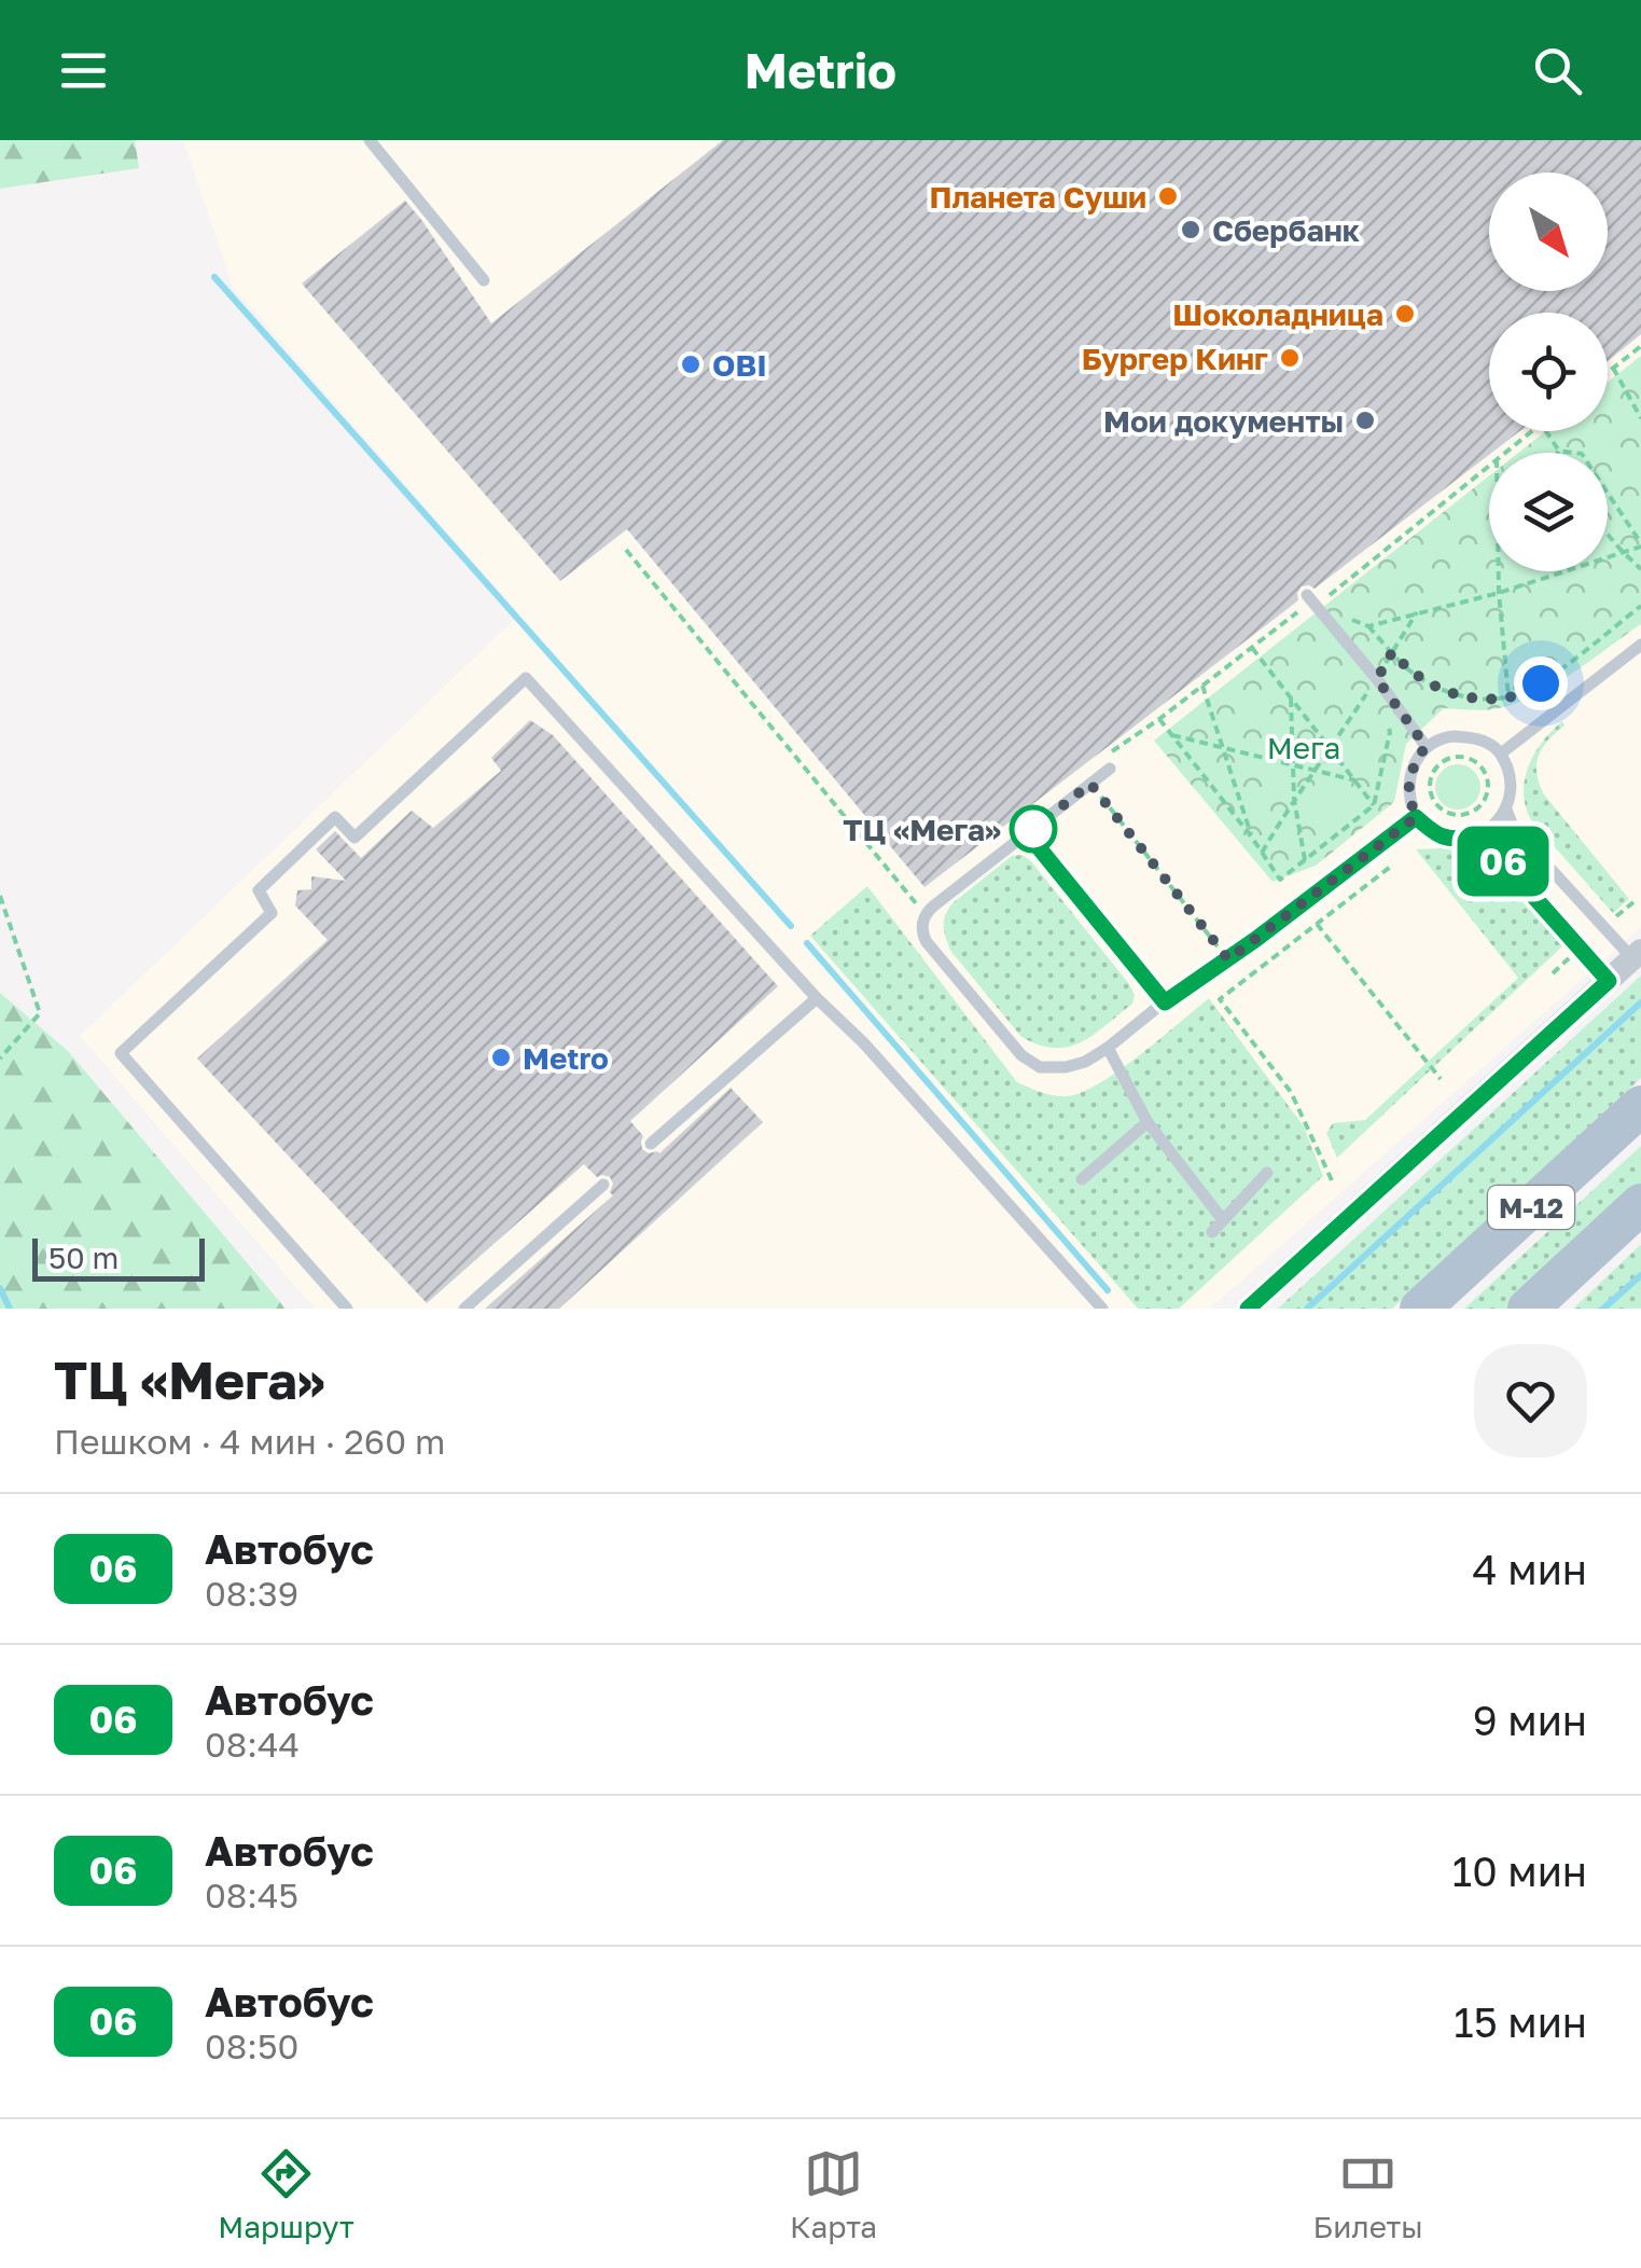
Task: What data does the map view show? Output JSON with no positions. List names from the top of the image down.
{
  "streets": {
    "main road": ["М-12"]
  },
  "parks": ["Мега"],
  "places": [
    "Планета Суши",
    "Сбербанк",
    "Шоколадница",
    "Бургер Кинг",
    "OBI",
    "Мои документы",
    "ТЦ «Мега»",
    "Metro"
  ],
  "lines": ["bus line 06"],
  "scale_bar": "50 m",
  "north": "bottom right",
  "page": {
    "header": "Metrio",
    "on_map": "06",
    "scale": "50 m",
    "heading": ["ТЦ «Мега»", "Пешком · 4 мин · 260 m"],
    "list": [
      {
        "mark": "06",
        "name": "Автобус",
        "note": "08:39",
        "value": "4 мин"
      },
      {
        "mark": "06",
        "name": "Автобус",
        "note": "08:44",
        "value": "9 мин"
      },
      {
        "mark": "06",
        "name": "Автобус",
        "note": "08:45",
        "value": "10 мин"
      },
      {
        "mark": "06",
        "name": "Автобус",
        "note": "08:50",
        "value": "15 мин"
      }
    ],
    "tabs": ["Маршрут", "Карта", "Билеты"]
  }
}
